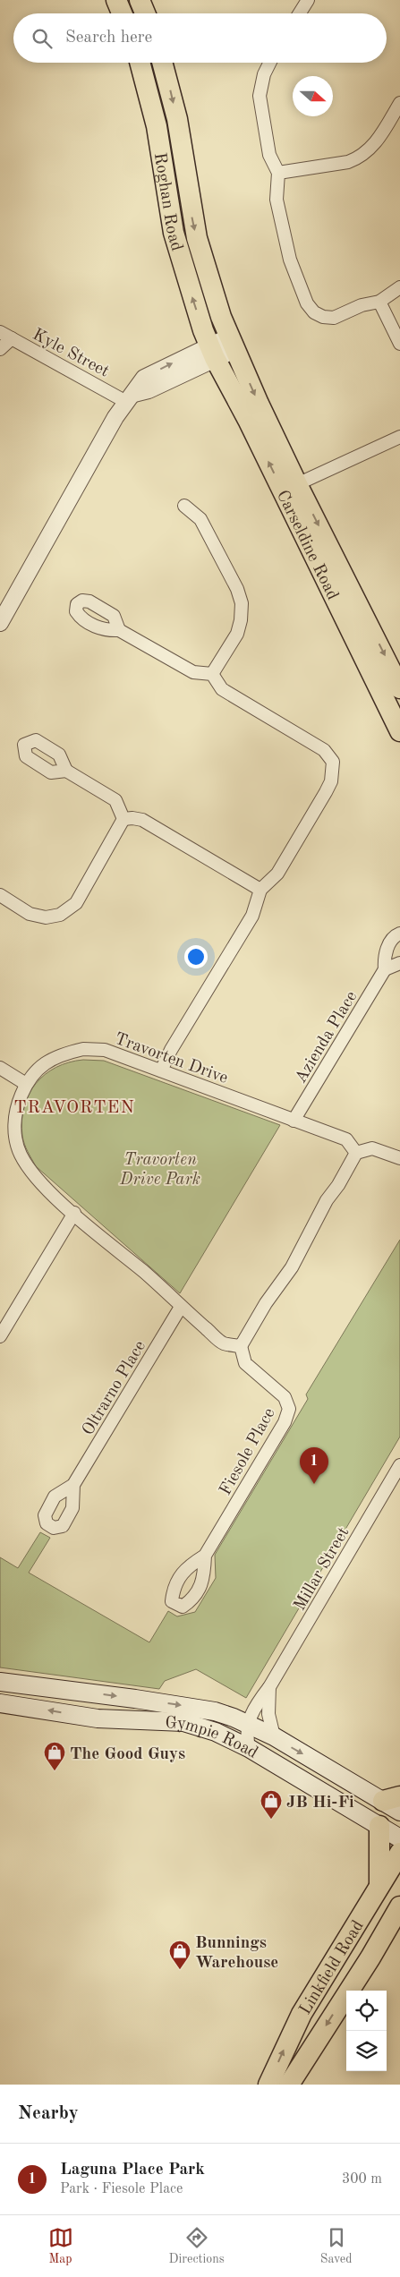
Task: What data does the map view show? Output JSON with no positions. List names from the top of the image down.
{
  "streets": {
    "main road": [
      "Roghan Road",
      "Carseldine Road",
      "Gympie Road",
      "Linkfield Road"
    ],
    "street": [
      "Kyle Street",
      "Azienda Place",
      "Travorten Drive",
      "Oltrarno Place",
      "Fiesole Place",
      "Millar Street"
    ]
  },
  "crossings": [
    ["Roghan Road", "Carseldine Road"],
    ["Azienda Place", "Travorten Drive"],
    ["Travorten Drive", "Oltrarno Place"],
    ["Travorten Drive", "Fiesole Place"],
    ["Millar Street", "Gympie Road"]
  ],
  "districts": ["TRAVORTEN"],
  "parks": ["Travorten Drive Park"],
  "places": {
    "shop": ["The Good Guys", "JB Hi-Fi", "Bunnings Warehouse"]
  },
  "north": "right",
  "page": {
    "search": "Search here",
    "pins": "1",
    "heading": "Nearby",
    "list": [
      {
        "mark": "1",
        "name": "Laguna Place Park",
        "note": "Park · Fiesole Place",
        "value": "300 m"
      }
    ],
    "nav": ["Map", "Directions", "Saved"]
  }
}
